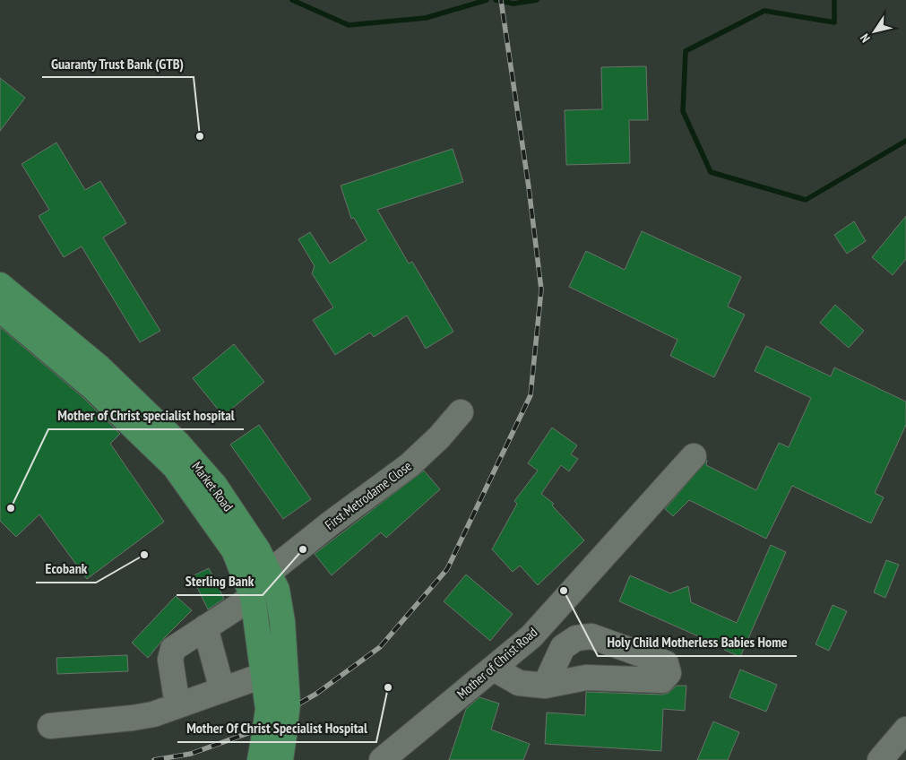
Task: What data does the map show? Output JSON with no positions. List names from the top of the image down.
{
  "streets": {
    "main road": ["Market Road"],
    "street": ["First Metrodame Close", "Mother of Christ Road"]
  },
  "crossings": [
    ["Market Road", "First Metrodame Close"]
  ],
  "places": [
    "Guaranty Trust Bank (GTB)",
    "Mother of Christ specialist hospital",
    "Sterling Bank",
    "Ecobank",
    "Holy Child Motherless Babies Home",
    "Mother Of Christ Specialist Hospital"
  ],
  "north": "bottom left"
}
